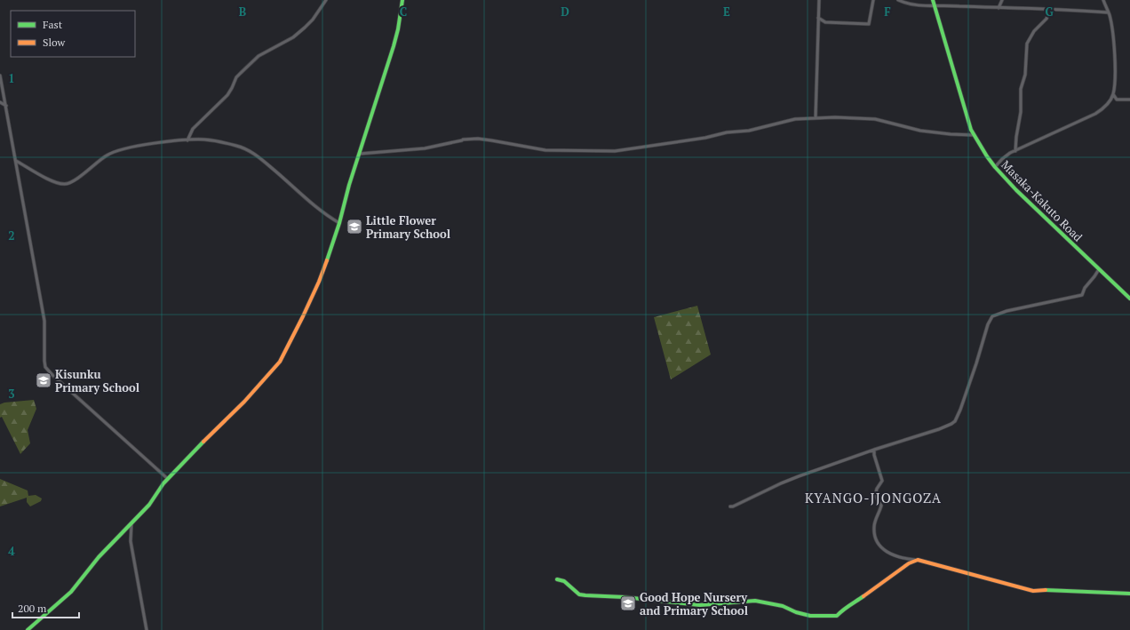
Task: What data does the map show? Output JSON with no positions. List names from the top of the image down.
{
  "streets": {
    "main road": ["Masaka-Kakuto Road"]
  },
  "districts": ["KYANGO-JJONGOZA"],
  "places": {
    "school or university": ["Little Flower Primary School", "Kisunku Primary School", "Good Hope Nursery and Primary School"]
  },
  "legend": ["Fast", "Slow"],
  "scale_bar": "200 m",
  "grid": {
    "columns": [
      "B",
      "C",
      "D",
      "E",
      "F",
      "G"
    ],
    "rows": [
      "1",
      "2",
      "3",
      "4"
    ]
  }
}
